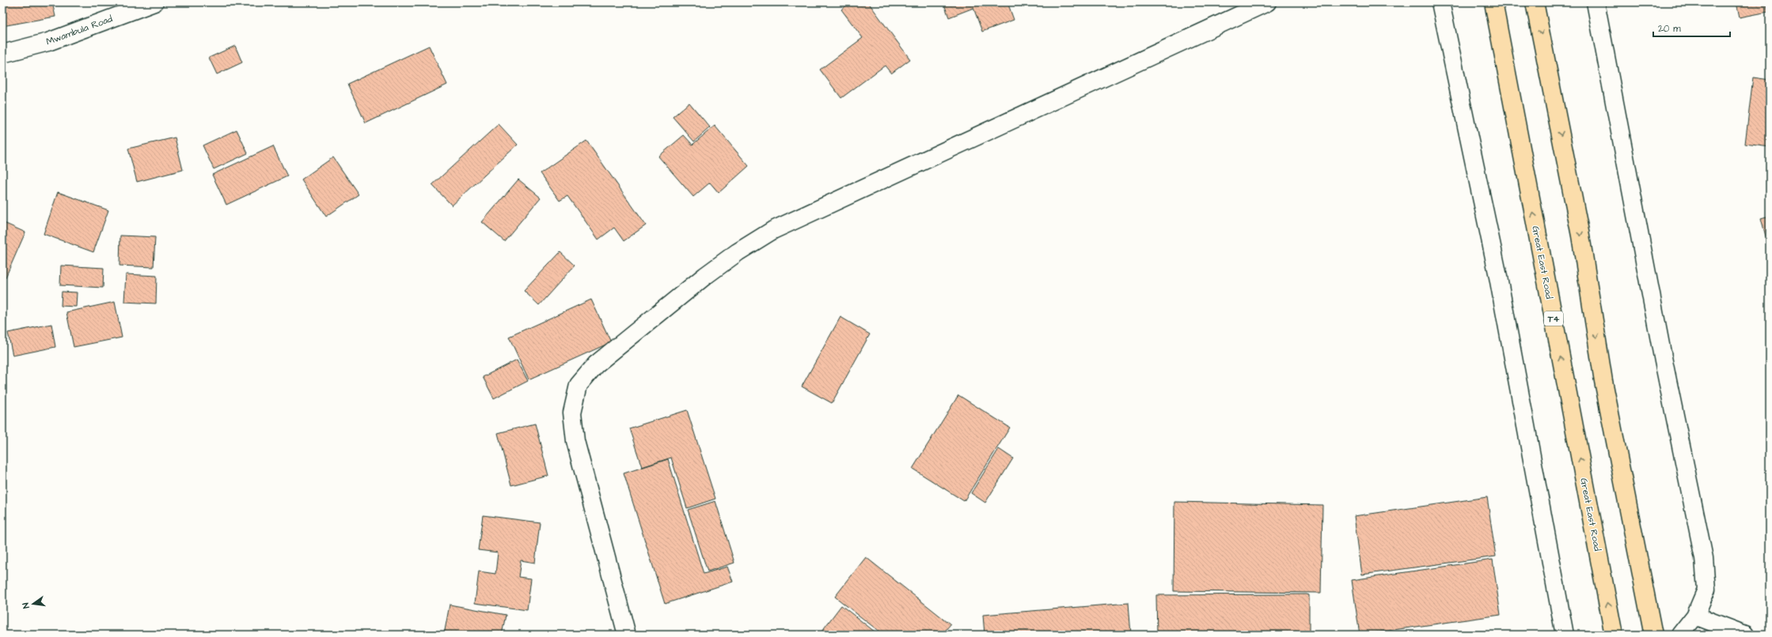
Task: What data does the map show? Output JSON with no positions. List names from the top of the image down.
{
  "streets": {
    "main road": ["Great East Road", "T4"],
    "street": ["Mwambula Road"]
  },
  "scale_bar": "20 m",
  "north": "left"
}
